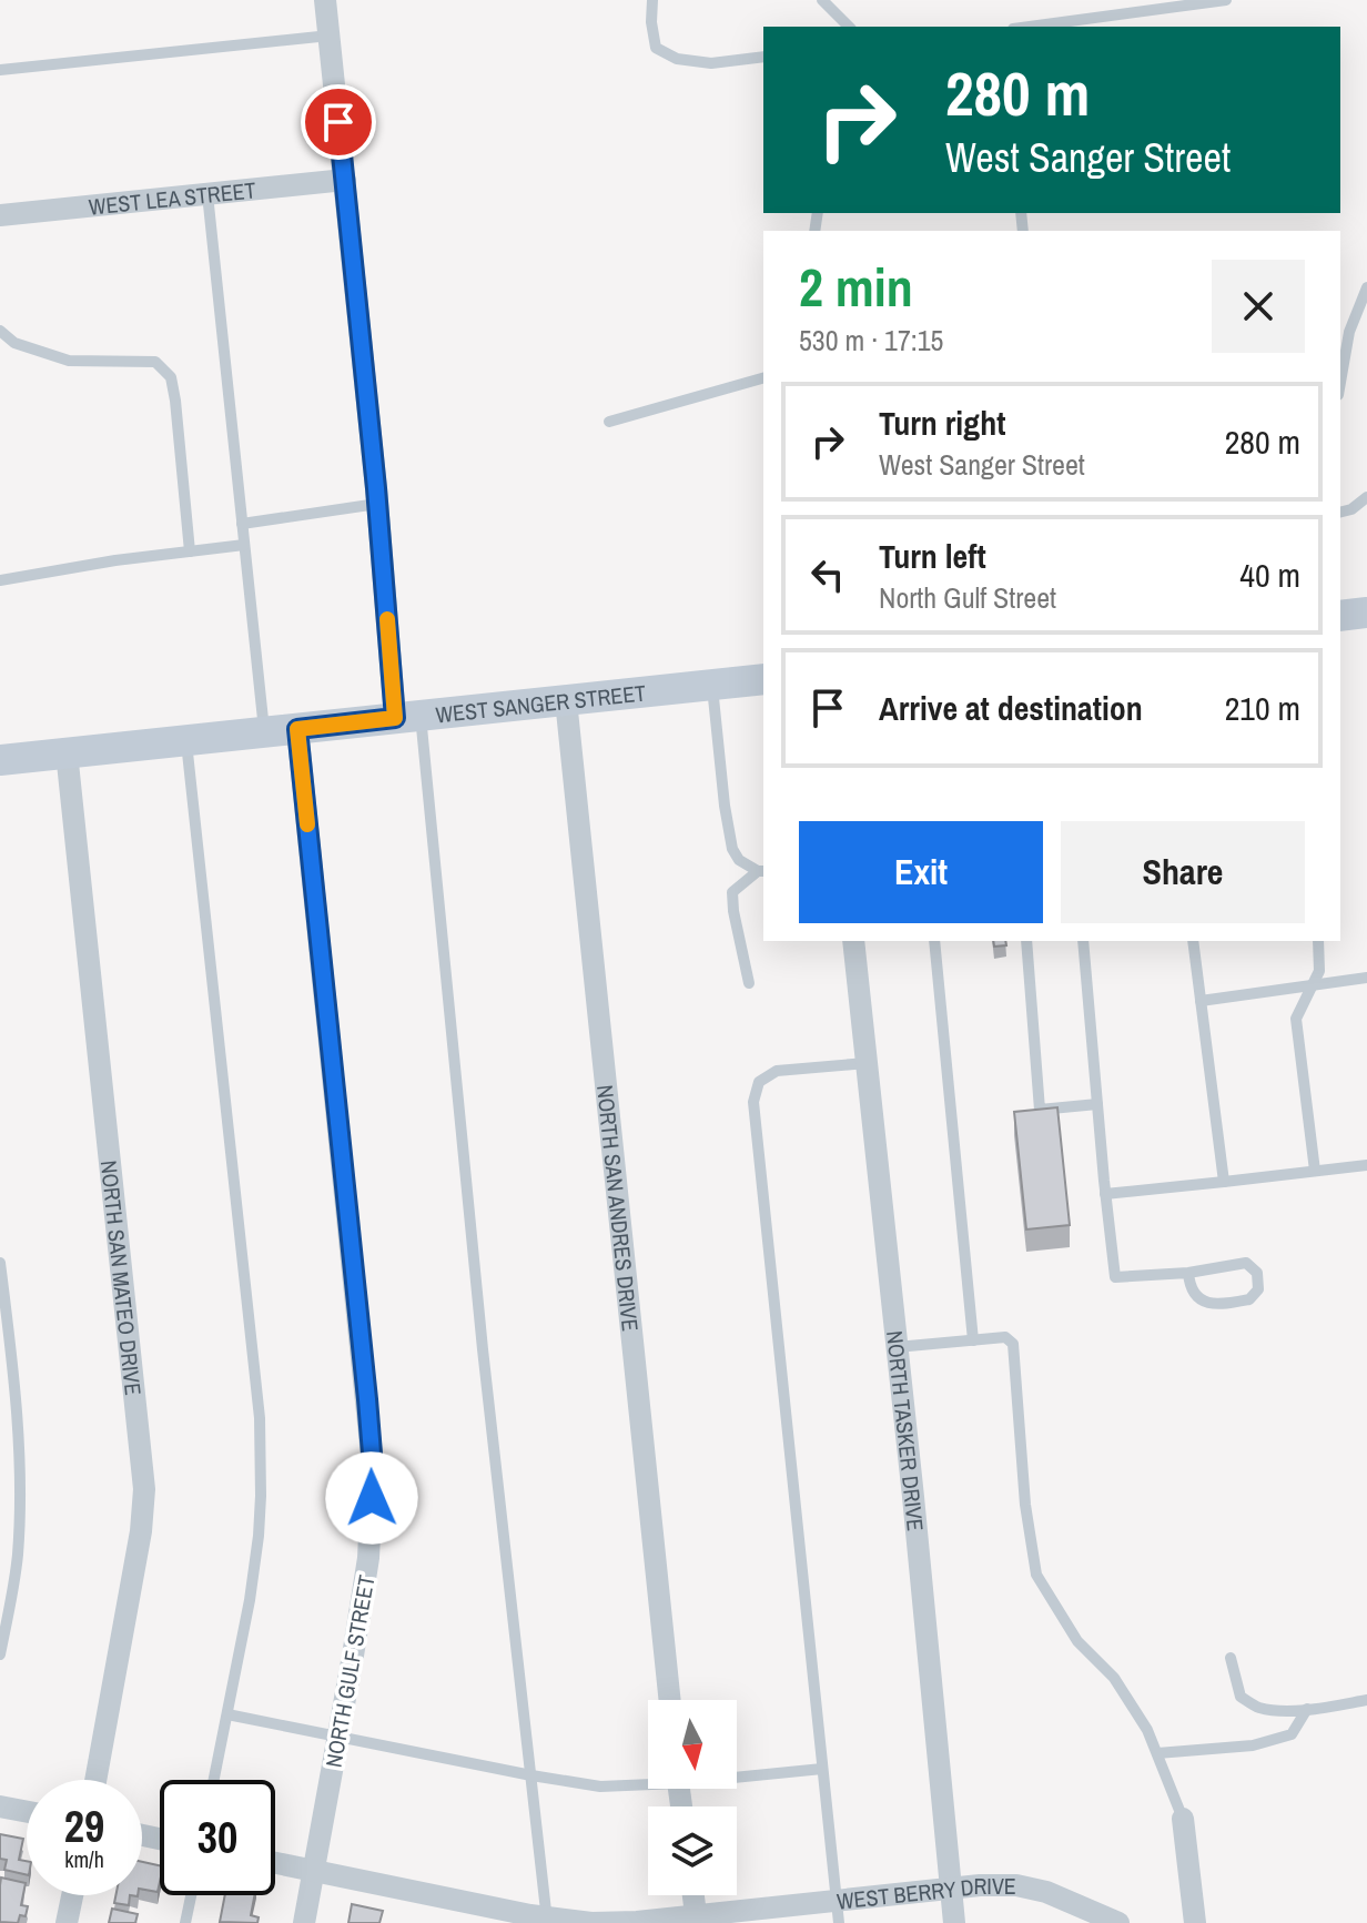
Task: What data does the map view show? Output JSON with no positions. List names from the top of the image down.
{
  "streets": {
    "main road": ["WEST SANGER STREET"],
    "street": [
      "WEST LEA STREET",
      "NORTH SAN ANDRES DRIVE",
      "NORTH SAN MATEO DRIVE",
      "NORTH TASKER DRIVE",
      "NORTH GULF STREET",
      "WEST BERRY DRIVE"
    ]
  },
  "crossings": [
    ["WEST SANGER STREET", "NORTH SAN ANDRES DRIVE"],
    ["WEST SANGER STREET", "NORTH SAN MATEO DRIVE"],
    ["WEST SANGER STREET", "NORTH GULF STREET"],
    ["NORTH TASKER DRIVE", "WEST BERRY DRIVE"],
    ["NORTH GULF STREET", "WEST BERRY DRIVE"]
  ],
  "north": "bottom",
  "page": {
    "turn": ["280 m", "West Sanger Street"],
    "heading": ["2 min", "530 m · 17:15"],
    "list": [
      {
        "name": "Turn right",
        "note": "West Sanger Street",
        "value": "280 m"
      },
      {
        "name": "Turn left",
        "note": "North Gulf Street",
        "value": "40 m"
      },
      {
        "name": "Arrive at destination",
        "value": "210 m"
      }
    ],
    "buttons": ["Exit", "Share"],
    "speed": "29 km/h",
    "limit": "30"
  }
}
